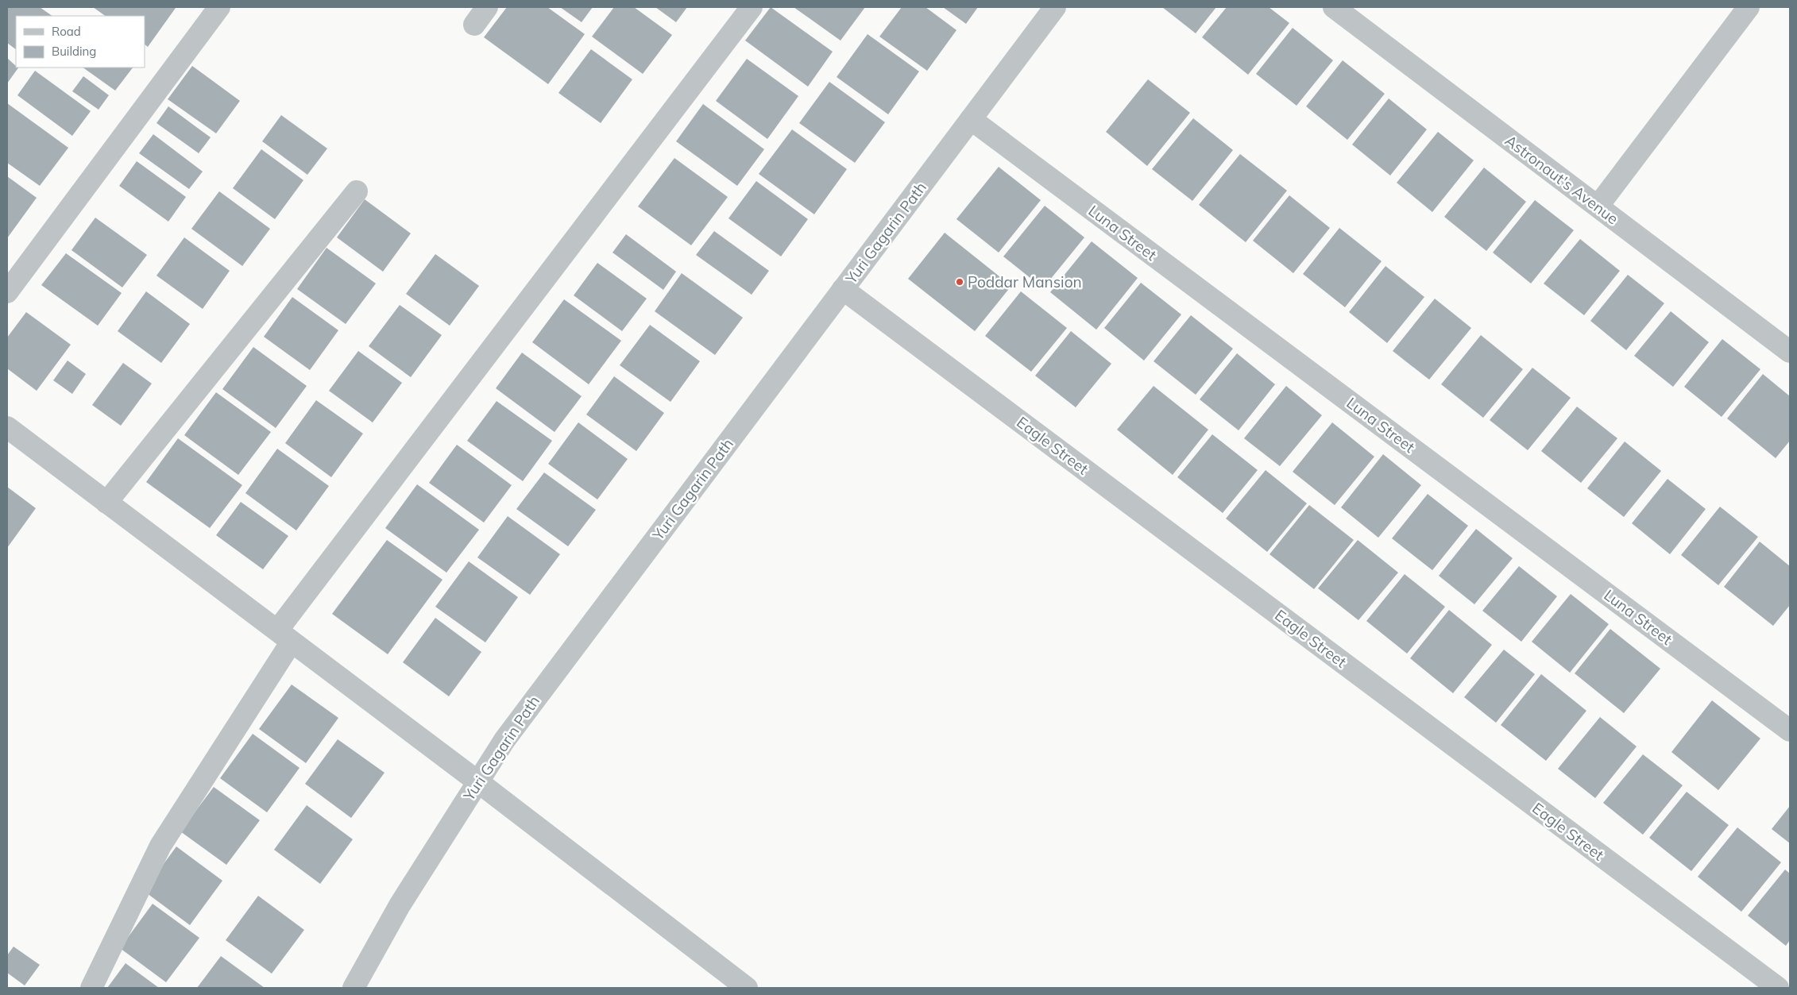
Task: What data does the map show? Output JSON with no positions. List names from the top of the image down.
{
  "streets": {
    "street": [
      "Astronaut's Avenue",
      "Yuri Gagarin Path",
      "Luna Street",
      "Eagle Street"
    ]
  },
  "crossings": [
    ["Yuri Gagarin Path", "Luna Street"],
    ["Yuri Gagarin Path", "Eagle Street"]
  ],
  "places": ["Poddar Mansion"],
  "legend": ["Road", "Building"]
}
